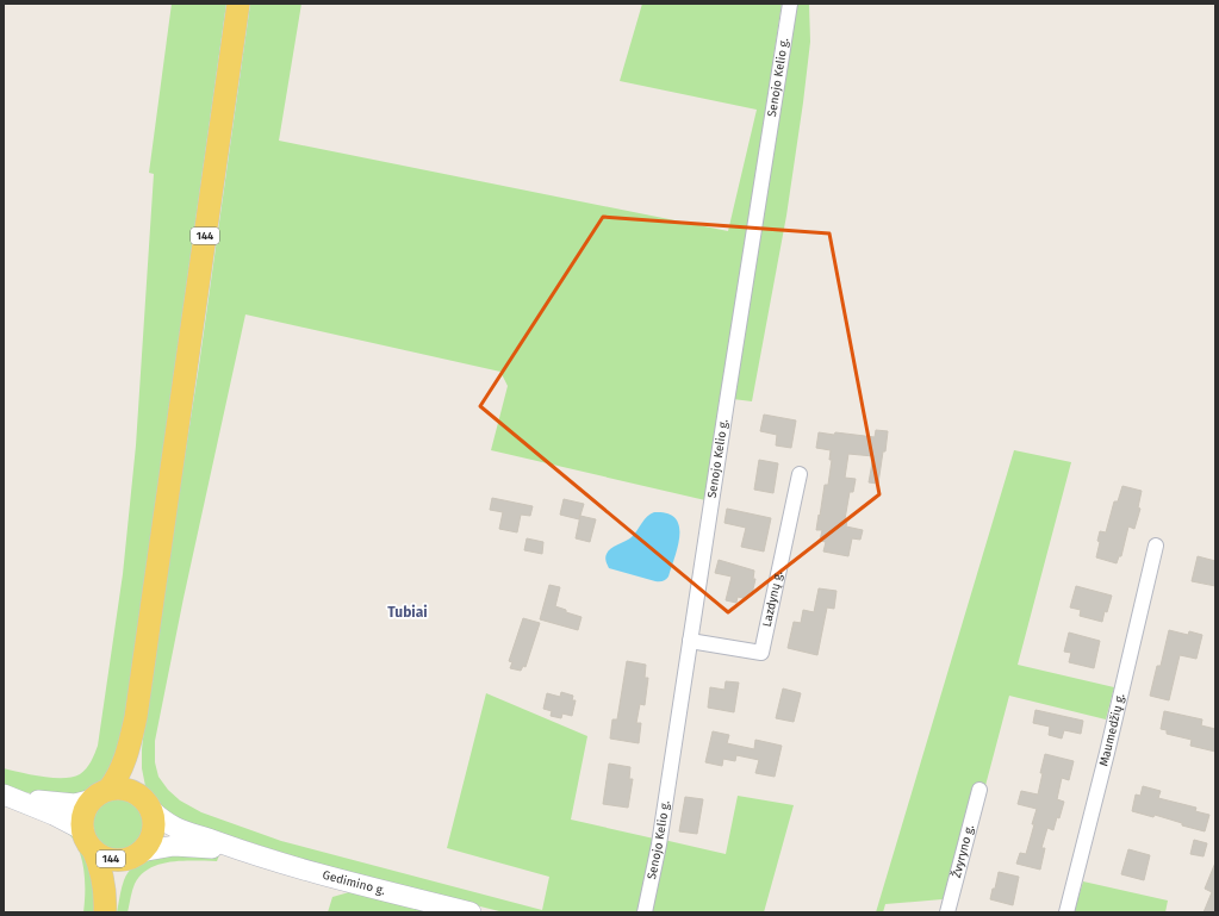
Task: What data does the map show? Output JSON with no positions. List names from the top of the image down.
{
  "streets": {
    "main road": ["144", "Gedimino g."],
    "street": [
      "Senojo Kelio g.",
      "Lazdynų g.",
      "Maumedžių g.",
      "Žvyryno g."
    ]
  },
  "crossings": [
    ["Senojo Kelio g.", "Lazdynų g."]
  ],
  "districts": ["Tubiai"]
}
